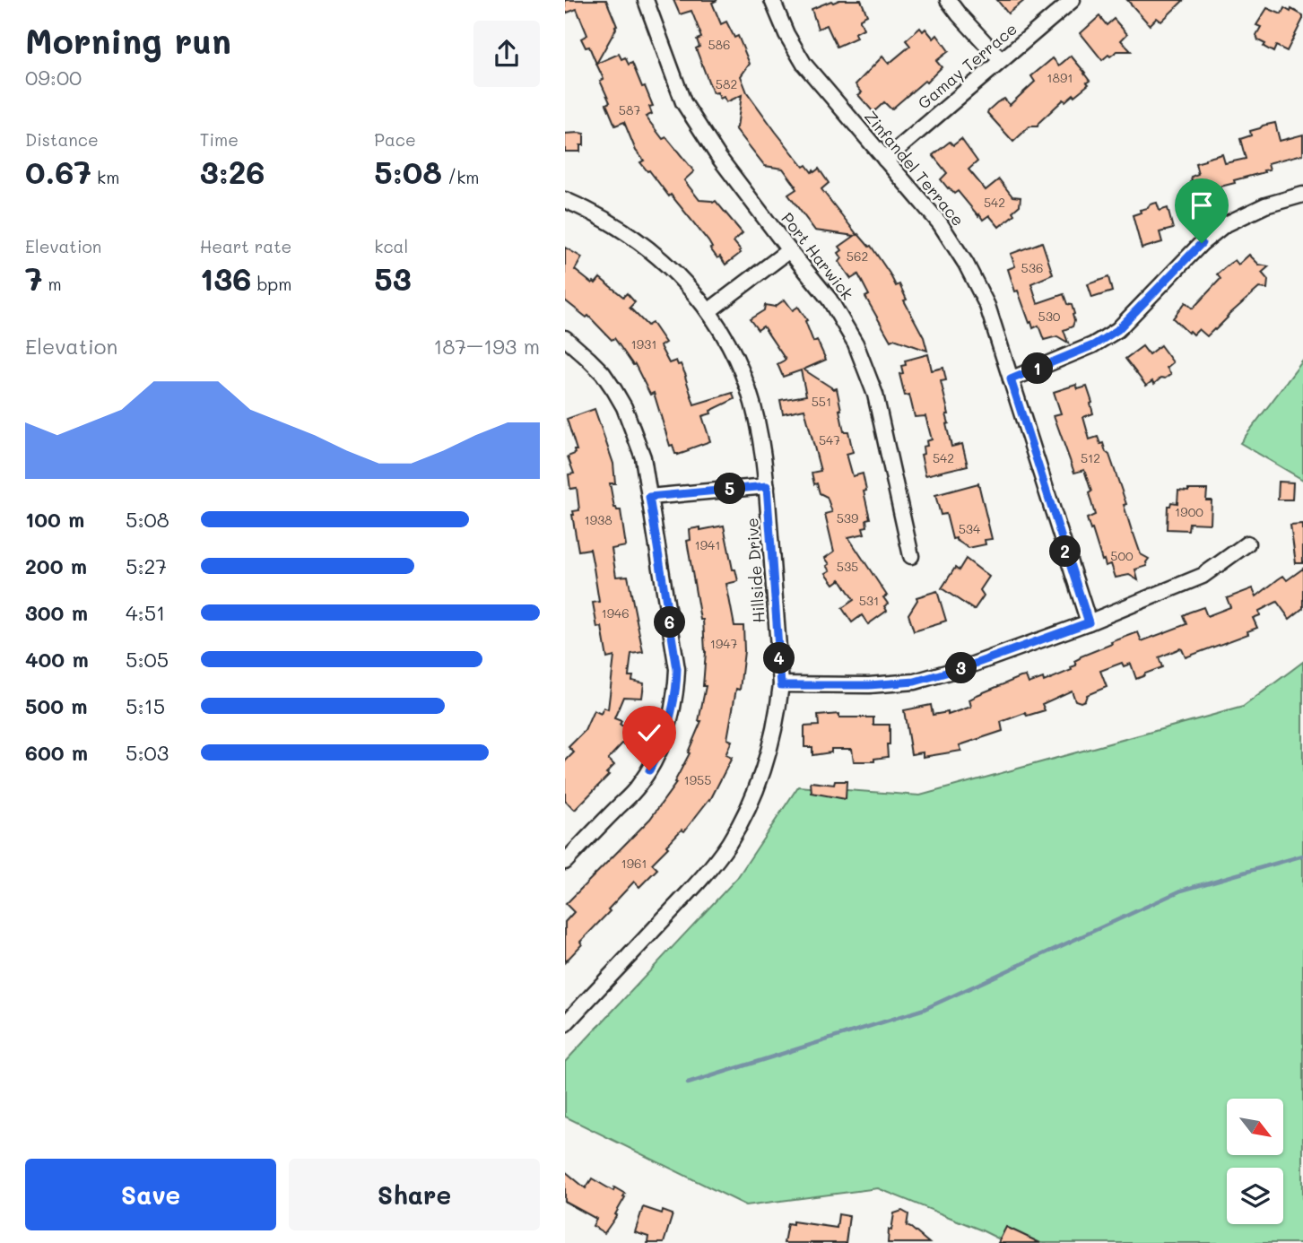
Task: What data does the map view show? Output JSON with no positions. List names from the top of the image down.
{
  "streets": {
    "street": [
      "Gamay Terrace",
      "Zinfandel Terrace",
      "Port Harwick",
      "Hillside Drive"
    ]
  },
  "crossings": [
    ["Gamay Terrace", "Zinfandel Terrace"]
  ],
  "house_numbers": [
    "586",
    "1891",
    "582",
    "587",
    "542",
    "562",
    "536",
    "530",
    "1931",
    "551",
    "547",
    "542",
    "512",
    "1900",
    "539",
    "1938",
    "534",
    "1941",
    "500",
    "535",
    "531",
    "1946",
    "1947",
    "1955",
    "1961"
  ],
  "north": "bottom right",
  "page": {
    "heading": ["Morning run", "09:00"],
    "stats": [
      ["Distance", "0.67 km"],
      ["Time", "3:26"],
      ["Pace", "5:08 /km"],
      ["Elevation", "7 m"],
      ["Heart rate", "136 bpm"],
      ["kcal", "53"]
    ],
    "chart": ["Elevation", "187–193 m"],
    "pins": [
      "1",
      "5",
      "2",
      "6",
      "4",
      "3"
    ],
    "list": [
      {
        "name": "100 m",
        "note": "5:08"
      },
      {
        "name": "200 m",
        "note": "5:27"
      },
      {
        "name": "300 m",
        "note": "4:51"
      },
      {
        "name": "400 m",
        "note": "5:05"
      },
      {
        "name": "500 m",
        "note": "5:15"
      },
      {
        "name": "600 m",
        "note": "5:03"
      }
    ],
    "buttons": ["Save", "Share"]
  }
}
